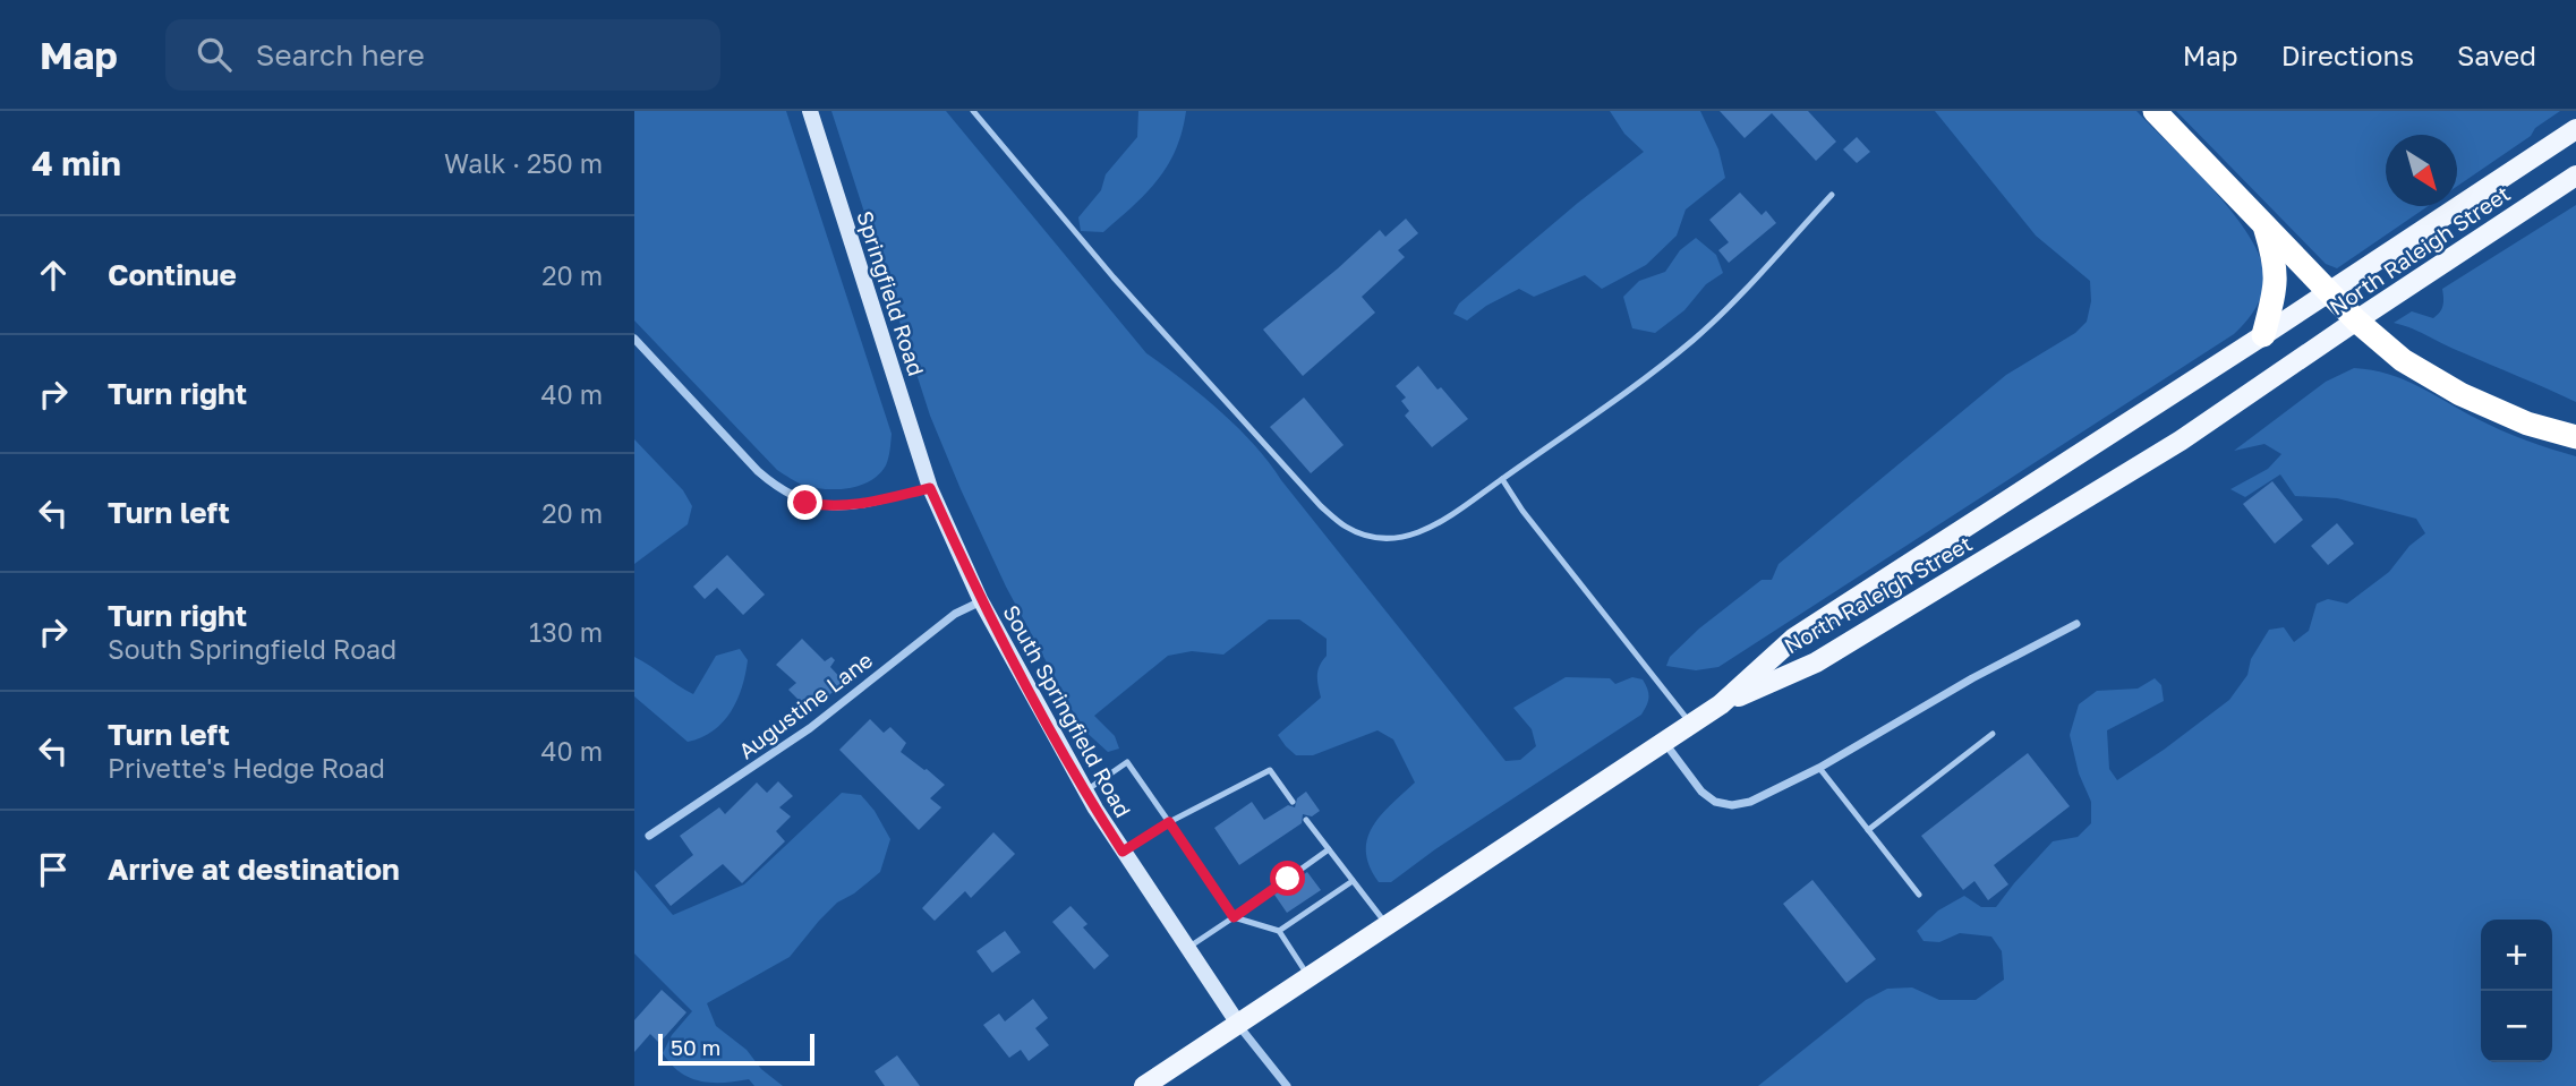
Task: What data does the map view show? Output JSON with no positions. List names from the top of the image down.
{
  "streets": {
    "main road": ["North Raleigh Street", "Springfield Road", "South Springfield Road"],
    "street": ["Augustine Lane"]
  },
  "crossings": [
    ["Springfield Road", "South Springfield Road"],
    ["Augustine Lane", "South Springfield Road"]
  ],
  "scale_bar": "50 m",
  "north": "bottom right",
  "page": {
    "header": "Map",
    "search": "Search here",
    "nav": ["Map", "Directions", "Saved"],
    "heading": ["4 min", "Walk · 250 m"],
    "list": [
      ["Continue", "20 m"],
      ["Turn right", "40 m"],
      ["Turn left", "20 m"],
      ["Turn right", "South Springfield Road", "130 m"],
      ["Turn left", "Privette's Hedge Road", "40 m"],
      "Arrive at destination"
    ],
    "map_buttons": ["+", "−"],
    "scale": "50 m"
  }
}
